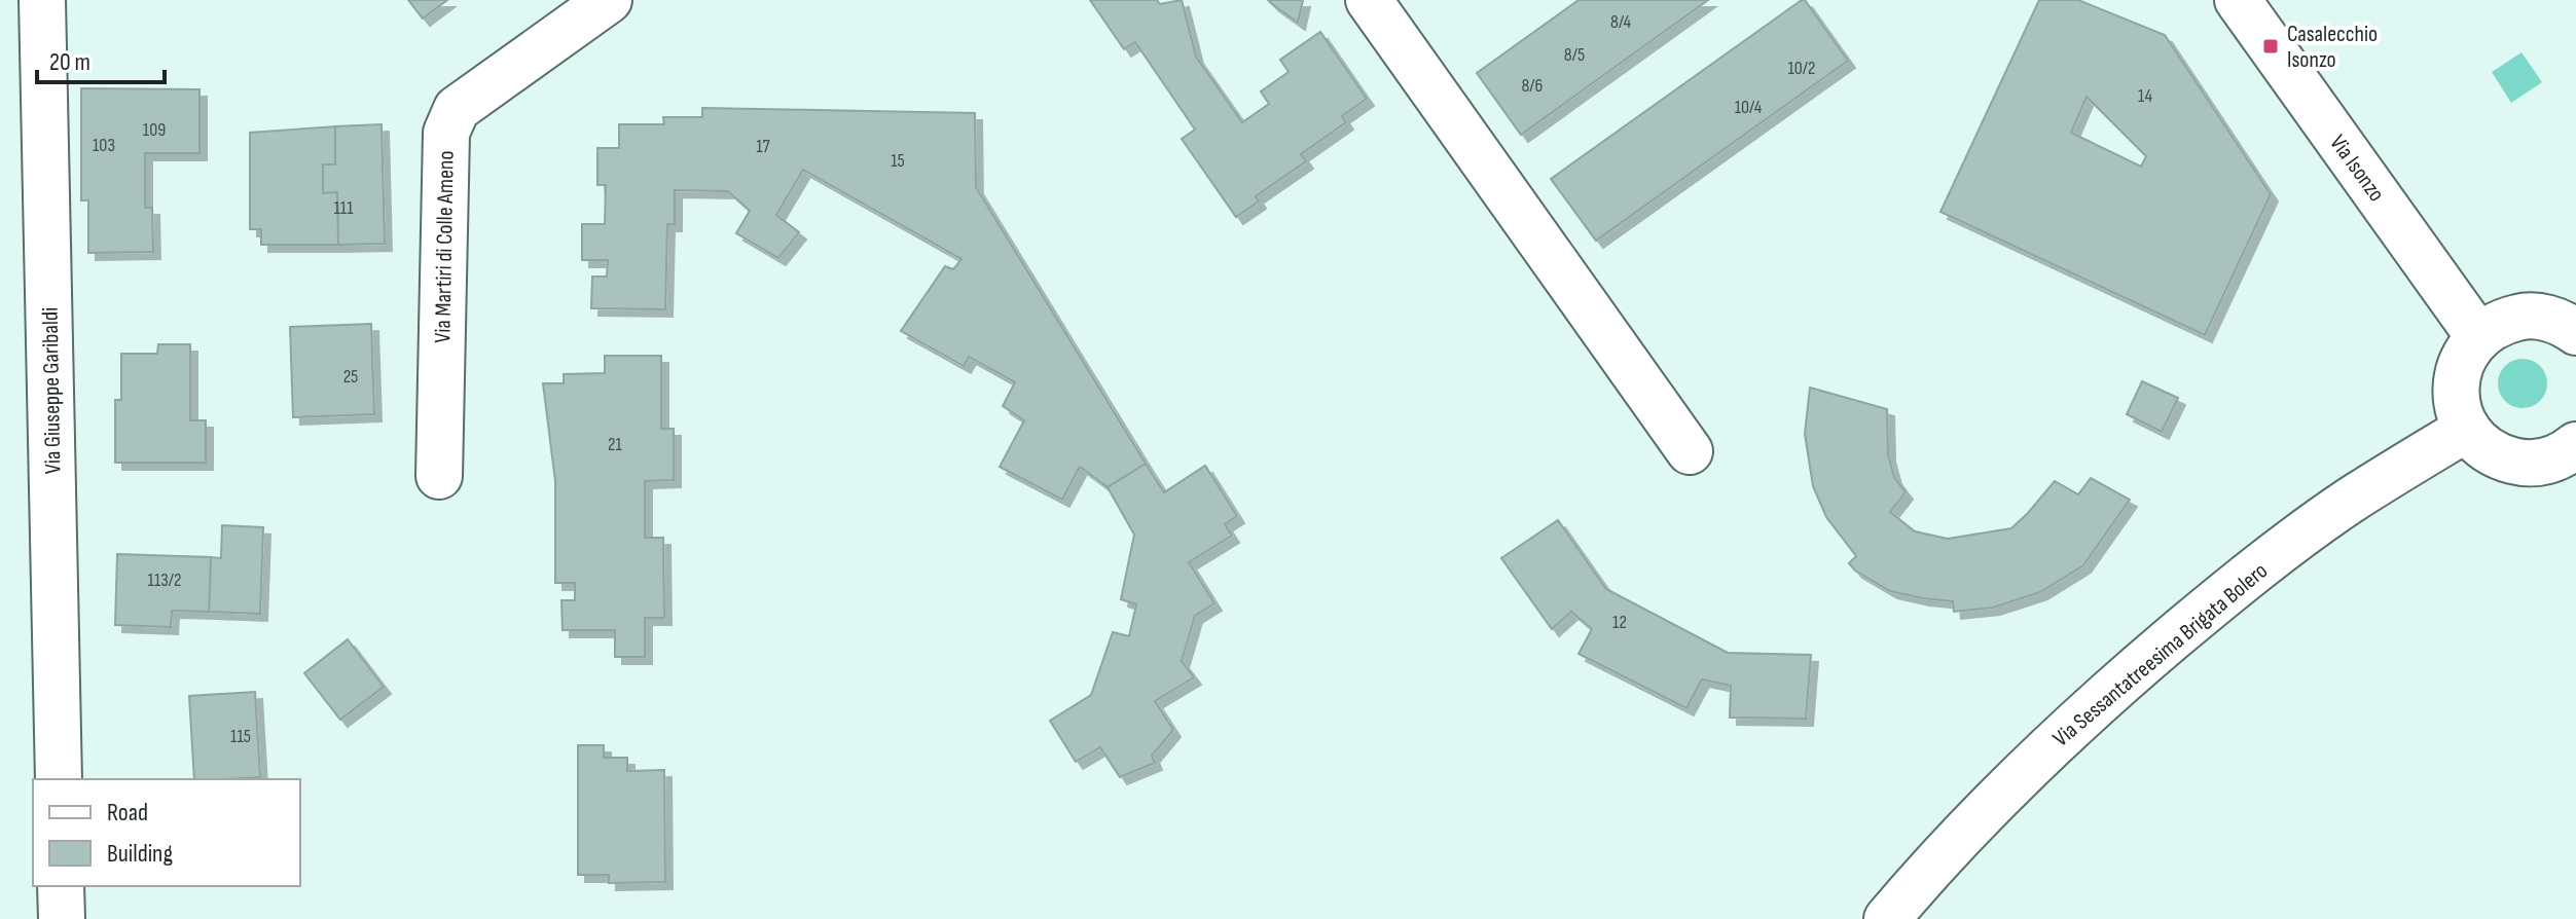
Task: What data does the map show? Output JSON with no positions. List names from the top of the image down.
{
  "streets": {
    "street": [
      "Via Isonzo",
      "Via Martiri di Colle Ameno",
      "Via Giuseppe Garibaldi",
      "Via Sessantatreesima Brigata Bolero"
    ]
  },
  "places": {
    "transit": ["Casalecchio Isonzo"]
  },
  "house_numbers": [
    "8/4",
    "8/5",
    "10/2",
    "8/6",
    "14",
    "10/4",
    "109",
    "103",
    "17",
    "15",
    "111",
    "25",
    "21",
    "113/2",
    "12",
    "115"
  ],
  "legend": ["Road", "Building"],
  "scale_bar": "20 m"
}
